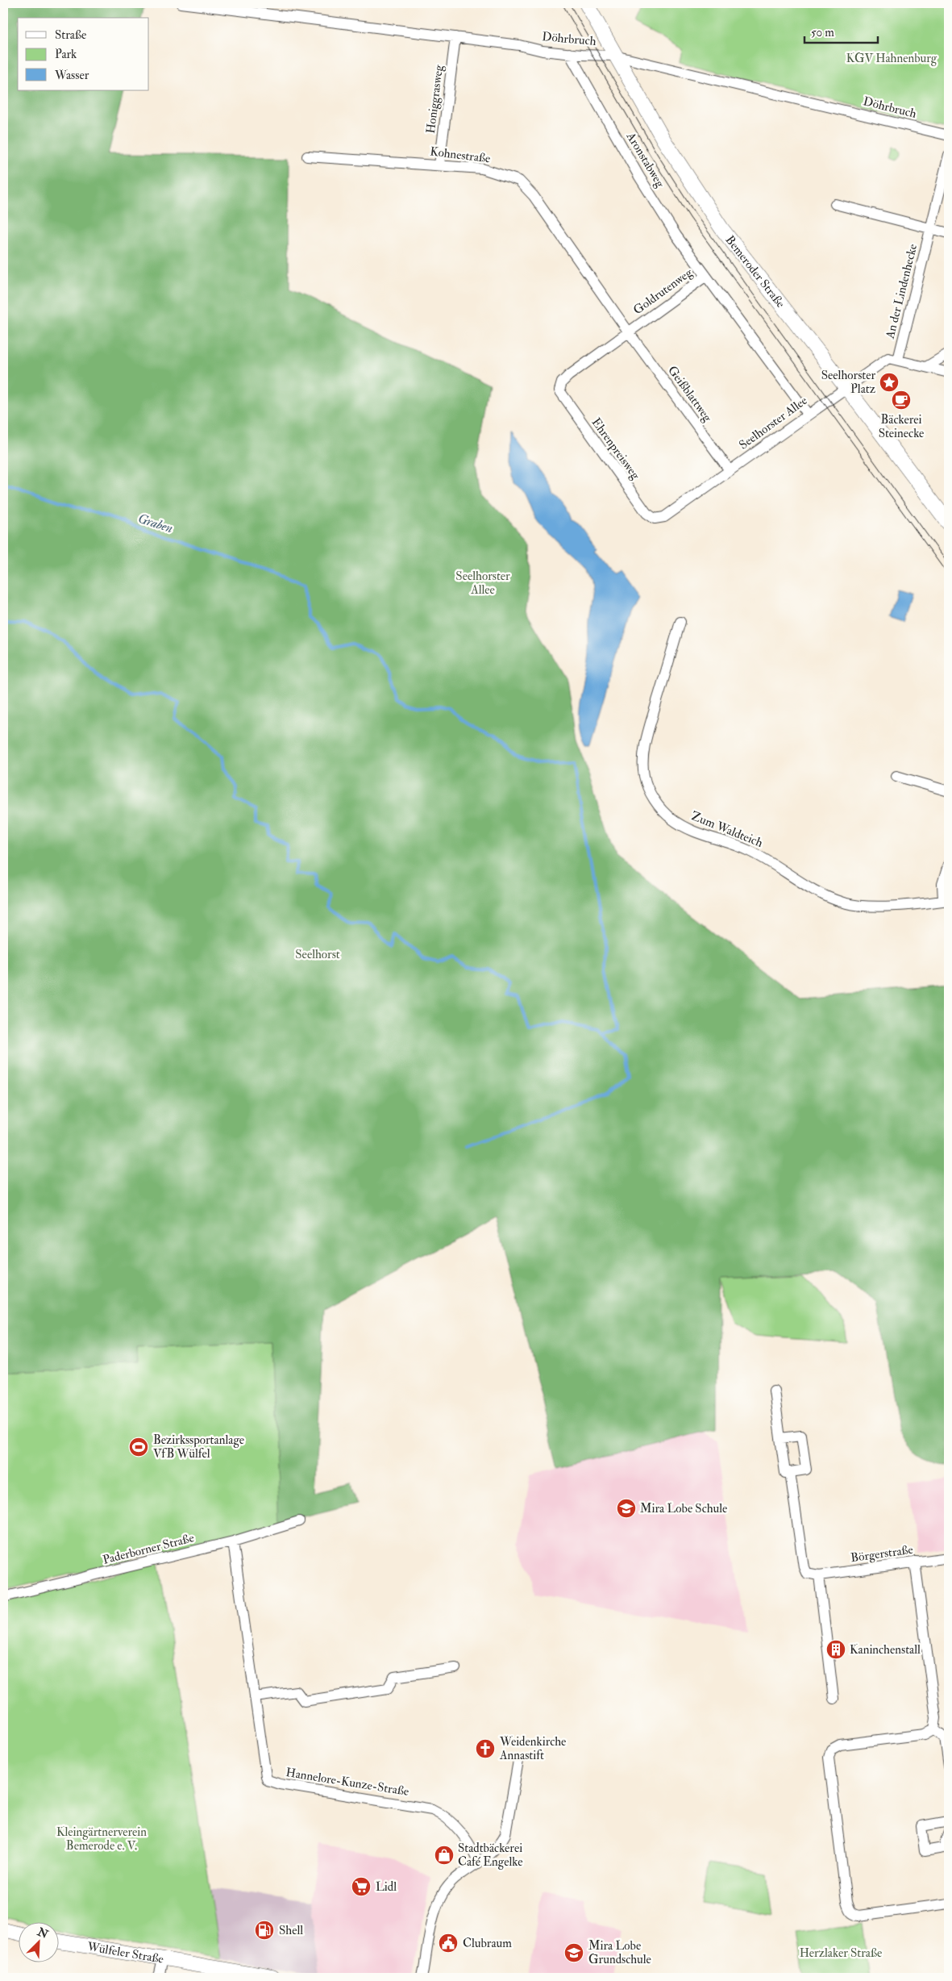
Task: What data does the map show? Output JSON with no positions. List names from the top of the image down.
{
  "streets": {
    "main road": ["Bemeroder Straße", "Wülfeler Straße"],
    "street": [
      "Döhrbruch",
      "Honiggrasweg",
      "Kohnestraße",
      "Aronstabweg",
      "Goldrutenweg",
      "An der Lindenhecke",
      "Geißblattweg",
      "Seelhorster Allee",
      "Ehrenpreisweg",
      "Zum Waldteich",
      "Paderborner Straße",
      "Börgerstraße",
      "Hannelore-Kunze-Straße"
    ]
  },
  "crossings": [
    ["Döhrbruch", "Honiggrasweg"],
    ["Döhrbruch", "Aronstabweg"],
    ["Döhrbruch", "Bemeroder Straße"],
    ["Honiggrasweg", "Kohnestraße"],
    ["Kohnestraße", "Goldrutenweg"],
    ["Kohnestraße", "Geißblattweg"],
    ["Aronstabweg", "Goldrutenweg"],
    ["Bemeroder Straße", "Seelhorster Allee"],
    ["Goldrutenweg", "Geißblattweg"],
    ["Goldrutenweg", "Seelhorster Allee"],
    ["Goldrutenweg", "Ehrenpreisweg"],
    ["Geißblattweg", "Seelhorster Allee"],
    ["Seelhorster Allee", "Ehrenpreisweg"],
    ["Paderborner Straße", "Hannelore-Kunze-Straße"]
  ],
  "water": ["Graben"],
  "parks": [
    "KGV Hahnenburg",
    "Seelhorster Allee",
    "Seelhorst",
    "Kleingärtnerverein Bemerode e. V.",
    "Herzlaker Straße"
  ],
  "places": {
    "place": ["Seelhorster Platz"],
    "cafe": ["Bäckerei Steinecke"],
    "sports": ["Bezirkssportanlage VfB Wülfel"],
    "school or university": ["Mira Lobe Schule", "Mira Lobe Grundschule"],
    "building": ["Kaninchenstall"],
    "church": ["Weidenkirche Annastift"],
    "shop": ["Stadtbäckerei Café Engelke"],
    "supermarket": ["Lidl"],
    "fuel station": ["Shell"],
    "public building": ["Clubraum"]
  },
  "legend": ["Straße", "Park", "Wasser"],
  "scale_bar": "50 m",
  "north": "top right"
}
